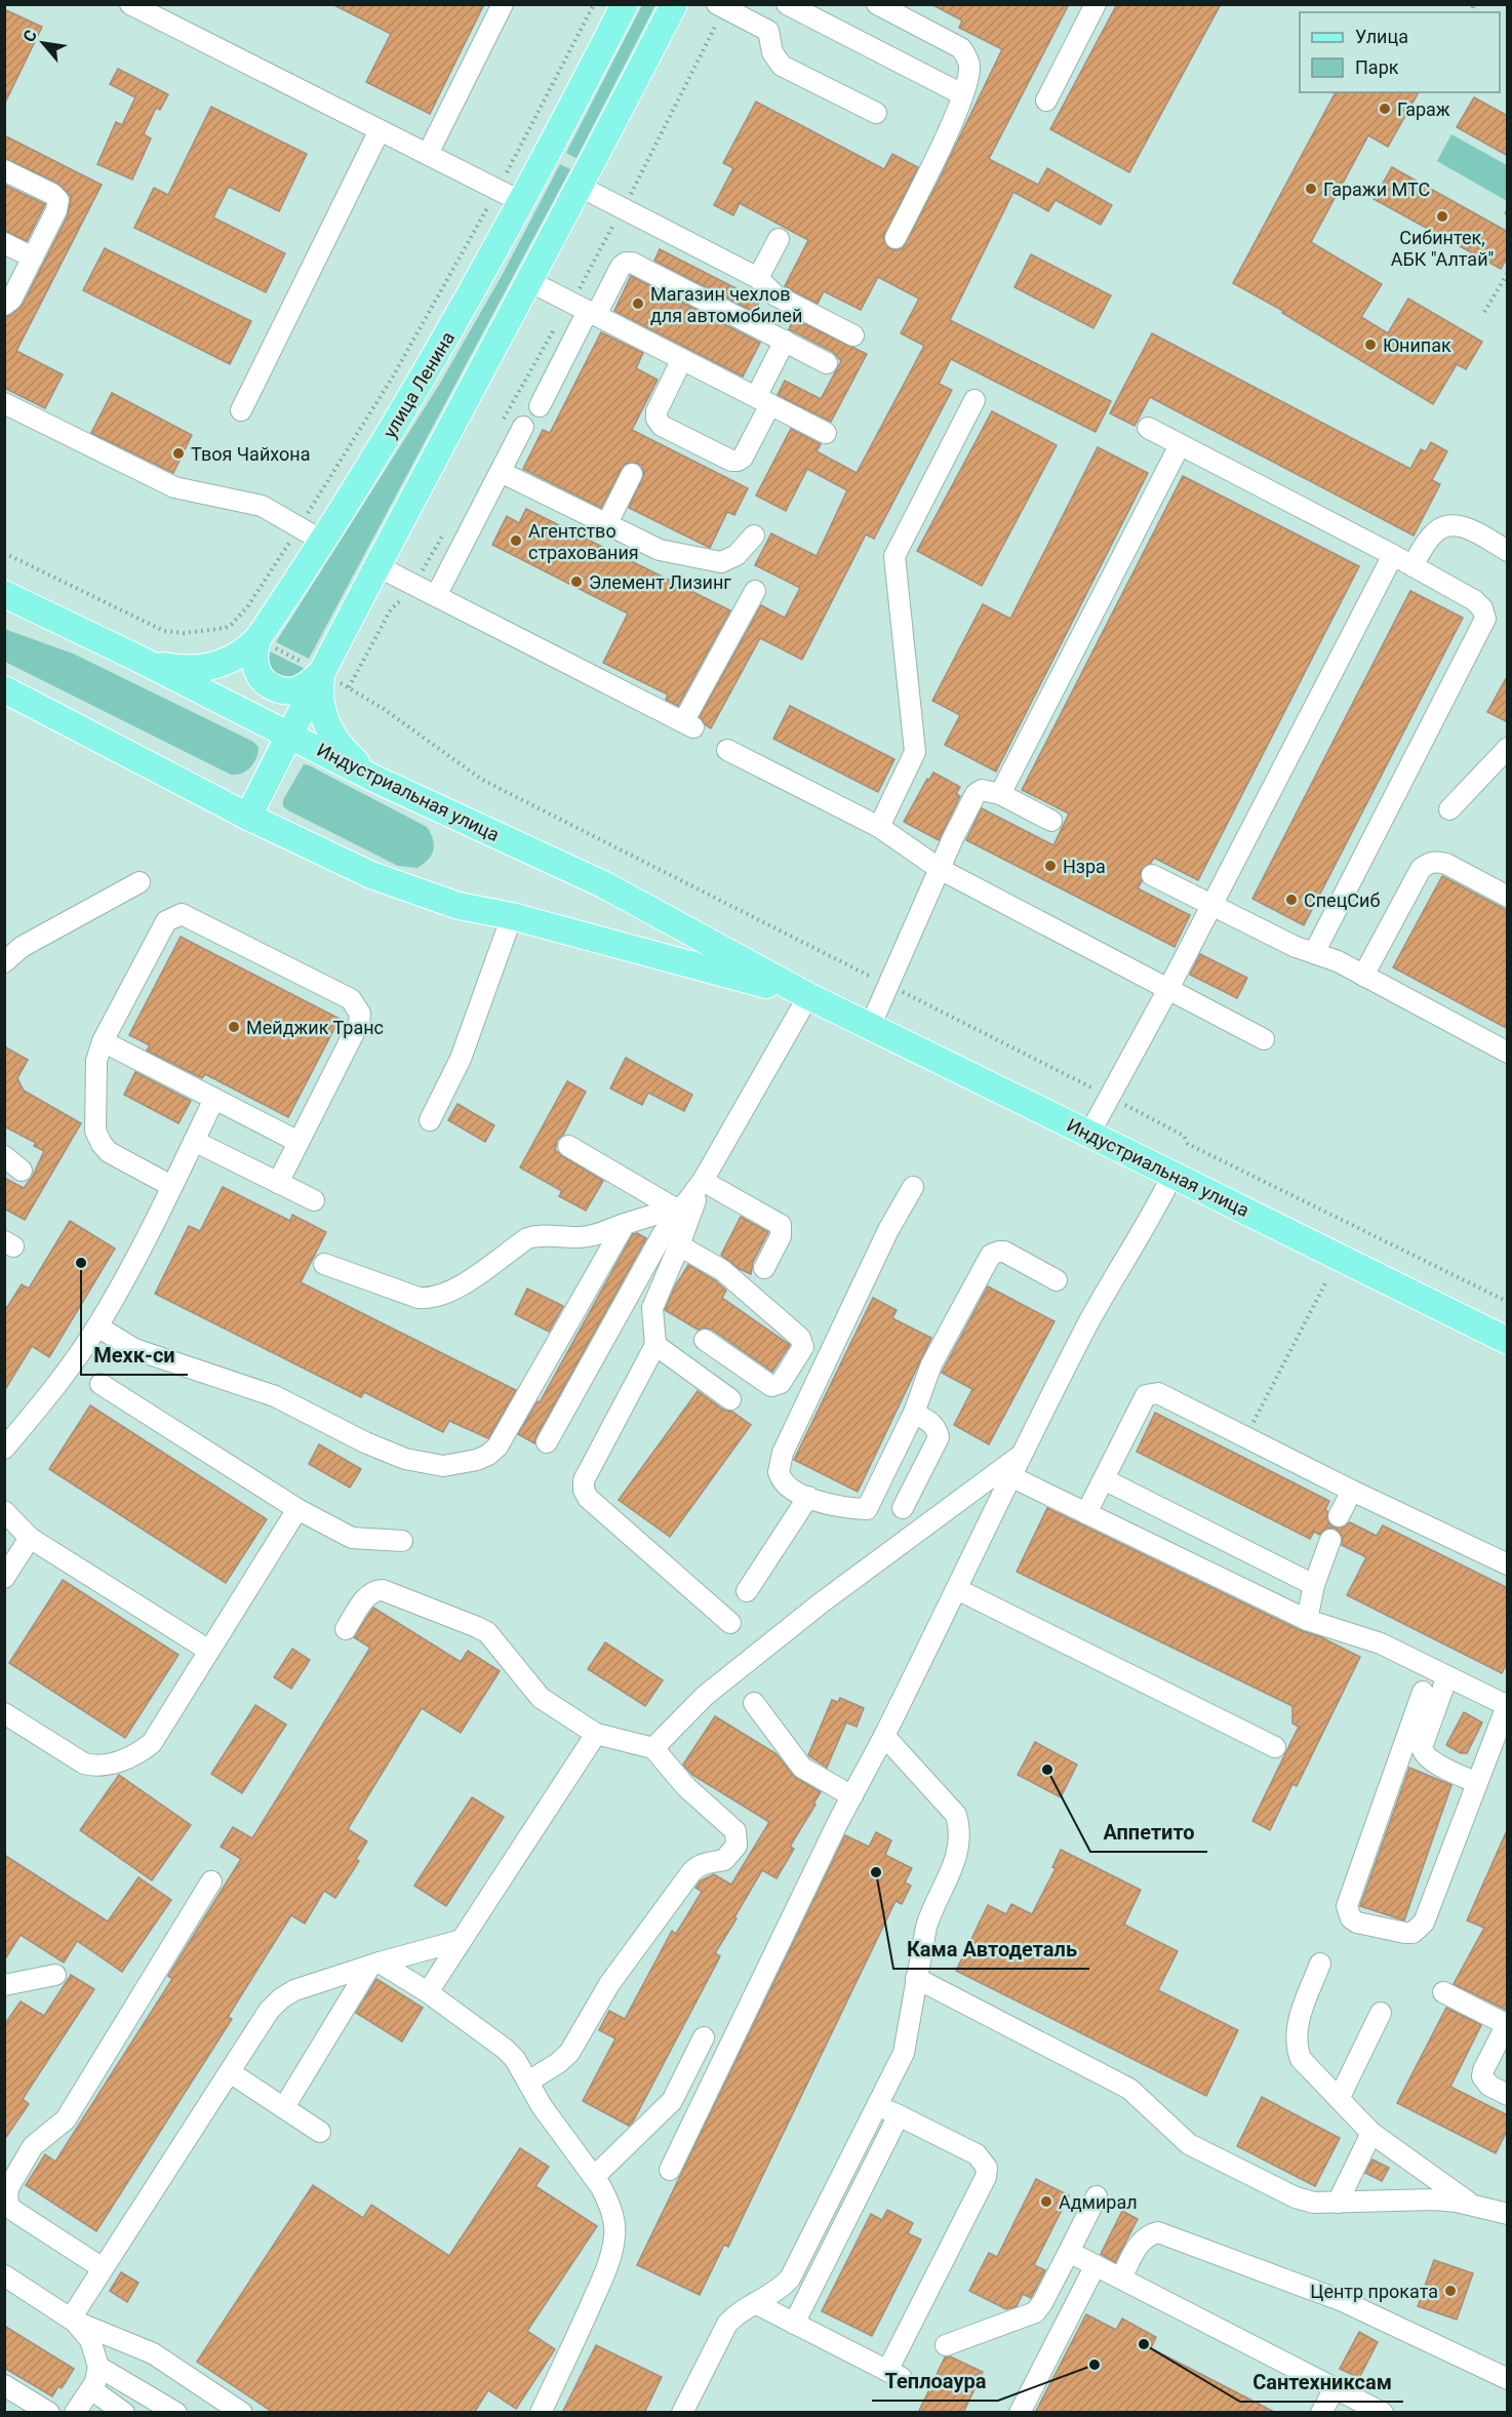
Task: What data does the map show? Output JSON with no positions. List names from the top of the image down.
{
  "streets": {
    "main road": ["улица Ленина", "Индустриальная улица"]
  },
  "crossings": [
    ["улица Ленина", "Индустриальная улица"]
  ],
  "places": [
    "Гараж",
    "Гаражи МТС",
    "Сибинтек, АБК \"Алтай\"",
    "Магазин чехлов для автомобилей",
    "Юнипак",
    "Твоя Чайхона",
    "Агентство страхования",
    "Элемент Лизинг",
    "Нзра",
    "СпецСиб",
    "Мейджик Транс",
    "Мехк-си",
    "Аппетито",
    "Кама Автодеталь",
    "Адмирал",
    "Центр проката",
    "Сантехниксам",
    "Теплоаура"
  ],
  "legend": ["Улица", "Парк"],
  "north": "top left"
}
